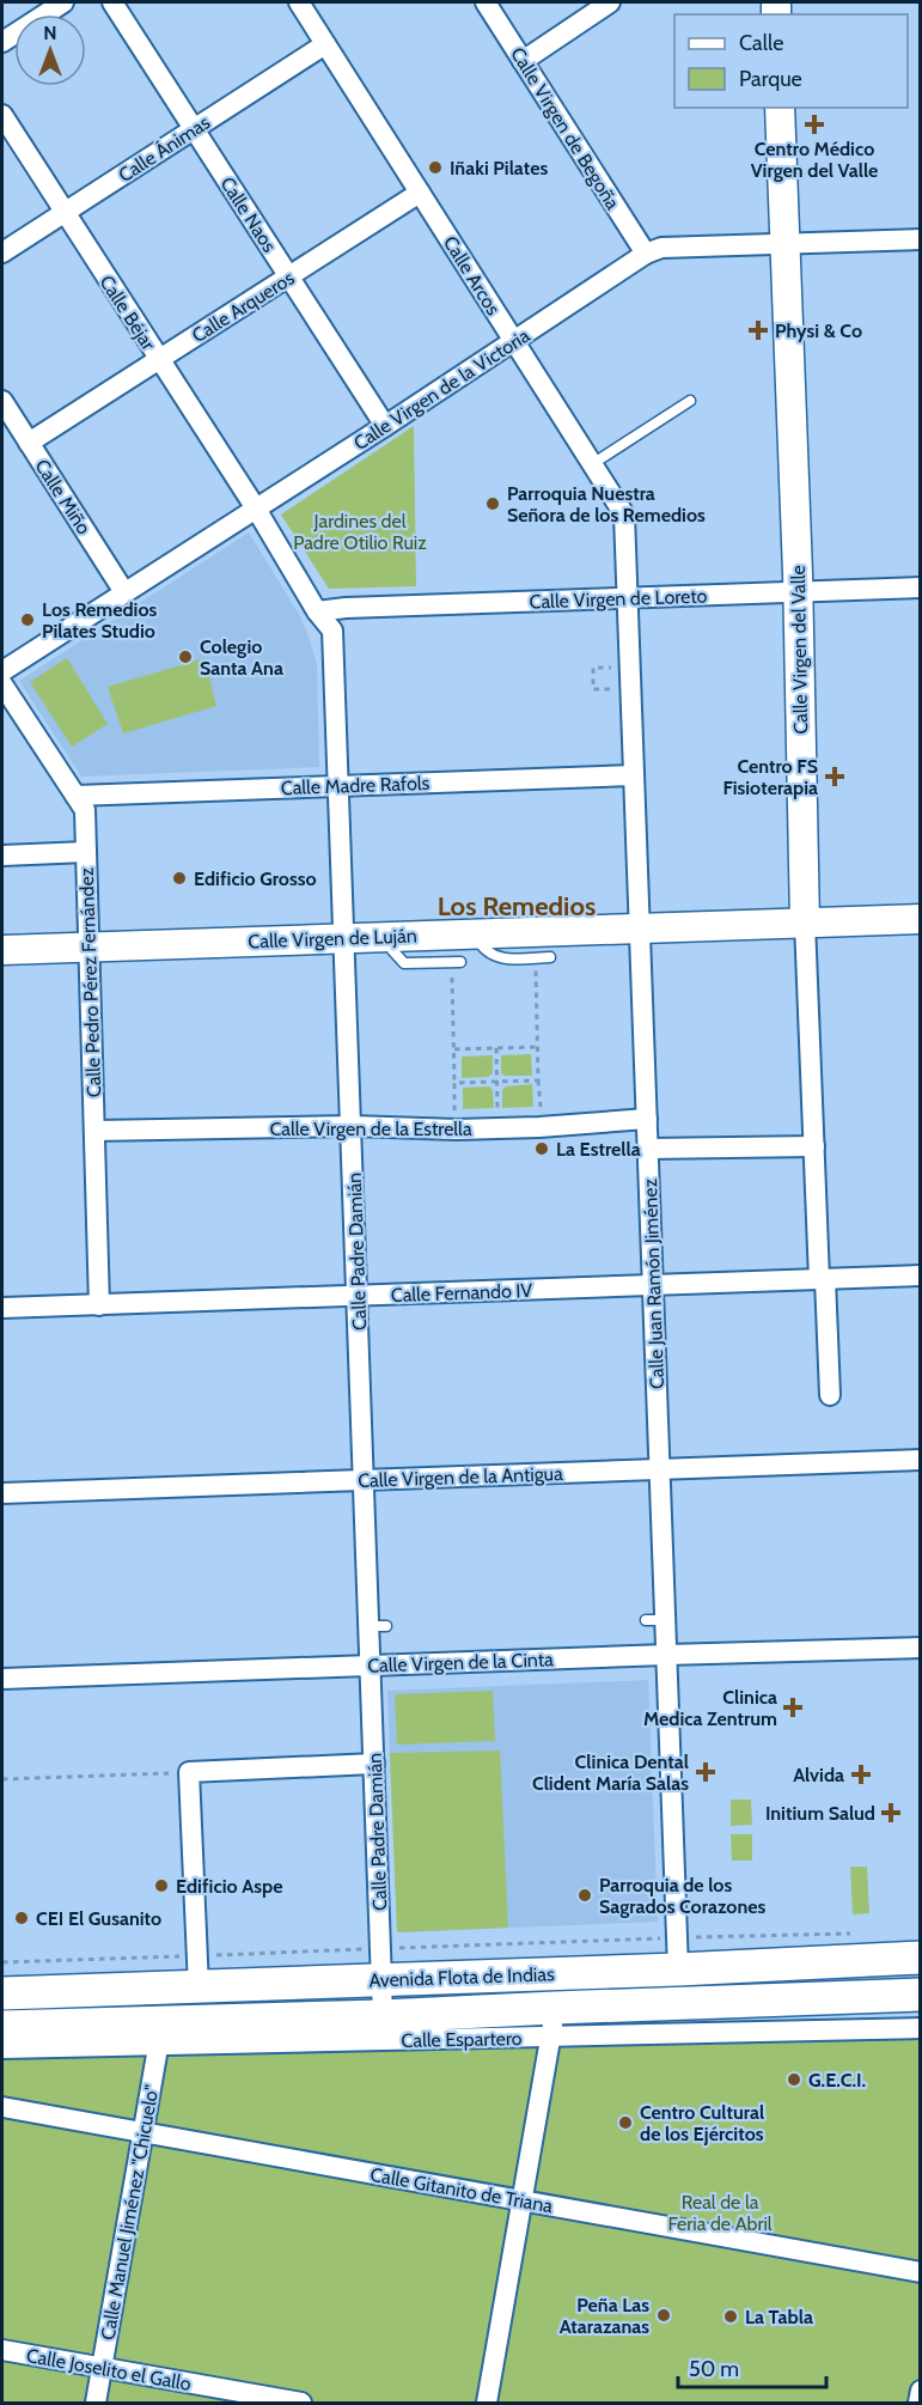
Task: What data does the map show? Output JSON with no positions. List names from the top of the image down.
{
  "streets": {
    "main road": ["Calle Virgen del Valle", "Calle Virgen de Luján", "Avenida Flota de Indias"],
    "street": [
      "Calle Virgen de Begoña",
      "Calle Ánimas",
      "Calle Naos",
      "Calle Arcos",
      "Calle Arqueros",
      "Calle Béjar",
      "Calle Virgen de la Victoria",
      "Calle Miño",
      "Calle Virgen de Loreto",
      "Calle Madre Rafols",
      "Calle Pedro Pérez Fernández",
      "Calle Virgen de la Estrella",
      "Calle Padre Damián",
      "Calle Juan Ramón Jiménez",
      "Calle Fernando IV",
      "Calle Virgen de la Antigua",
      "Calle Virgen de la Cinta",
      "Calle Espartero",
      "Calle Gitanito de Triana",
      "Calle Manuel Jiménez \"Chicuelo\"",
      "Calle Joselito el Gallo"
    ]
  },
  "crossings": [
    ["Calle Virgen de Begoña", "Calle Virgen de la Victoria"],
    ["Calle Ánimas", "Calle Naos"],
    ["Calle Ánimas", "Calle Arcos"],
    ["Calle Ánimas", "Calle Béjar"],
    ["Calle Naos", "Calle Arqueros"],
    ["Calle Naos", "Calle Virgen de la Victoria"],
    ["Calle Arcos", "Calle Arqueros"],
    ["Calle Arcos", "Calle Virgen de la Victoria"],
    ["Calle Arcos", "Calle Virgen de Loreto"],
    ["Calle Arcos", "Calle Juan Ramón Jiménez"],
    ["Calle Arqueros", "Calle Béjar"],
    ["Calle Arqueros", "Calle Miño"],
    ["Calle Béjar", "Calle Virgen de la Victoria"],
    ["Calle Béjar", "Calle Padre Damián"],
    ["Calle Virgen de la Victoria", "Calle Miño"],
    ["Calle Virgen de la Victoria", "Calle Virgen del Valle"],
    ["Calle Virgen de la Victoria", "Calle Padre Damián"],
    ["Calle Virgen de Loreto", "Calle Virgen del Valle"],
    ["Calle Virgen de Loreto", "Calle Padre Damián"],
    ["Calle Virgen de Loreto", "Calle Juan Ramón Jiménez"],
    ["Calle Virgen del Valle", "Calle Virgen de Luján"],
    ["Calle Virgen del Valle", "Calle Fernando IV"],
    ["Calle Madre Rafols", "Calle Pedro Pérez Fernández"],
    ["Calle Madre Rafols", "Calle Padre Damián"],
    ["Calle Madre Rafols", "Calle Juan Ramón Jiménez"],
    ["Calle Virgen de Luján", "Calle Pedro Pérez Fernández"],
    ["Calle Virgen de Luján", "Calle Padre Damián"],
    ["Calle Virgen de Luján", "Calle Juan Ramón Jiménez"],
    ["Calle Pedro Pérez Fernández", "Calle Virgen de la Estrella"],
    ["Calle Pedro Pérez Fernández", "Calle Fernando IV"],
    ["Calle Virgen de la Estrella", "Calle Padre Damián"],
    ["Calle Virgen de la Estrella", "Calle Juan Ramón Jiménez"],
    ["Calle Padre Damián", "Calle Fernando IV"],
    ["Calle Padre Damián", "Calle Virgen de la Antigua"],
    ["Calle Padre Damián", "Calle Virgen de la Cinta"],
    ["Calle Padre Damián", "Avenida Flota de Indias"],
    ["Calle Juan Ramón Jiménez", "Calle Fernando IV"],
    ["Calle Juan Ramón Jiménez", "Calle Virgen de la Antigua"],
    ["Calle Juan Ramón Jiménez", "Calle Virgen de la Cinta"],
    ["Calle Juan Ramón Jiménez", "Avenida Flota de Indias"],
    ["Avenida Flota de Indias", "Calle Espartero"],
    ["Avenida Flota de Indias", "Calle Manuel Jiménez \"Chicuelo\""],
    ["Calle Espartero", "Calle Manuel Jiménez \"Chicuelo\""],
    ["Calle Gitanito de Triana", "Calle Manuel Jiménez \"Chicuelo\""],
    ["Calle Manuel Jiménez \"Chicuelo\"", "Calle Joselito el Gallo"]
  ],
  "districts": ["Los Remedios"],
  "parks": ["Jardines del Padre Otilio Ruiz", "Real de la Feria de Abril"],
  "places": {
    "health": [
      "Centro Médico Virgen del Valle",
      "Physi & Co",
      "Centro FS Fisioterapia",
      "Clinica Medica Zentrum",
      "Clinica Dental Clident María Salas",
      "Alvida",
      "Initium Salud"
    ],
    "other": [
      "Iñaki Pilates",
      "Parroquia Nuestra Señora de los Remedios",
      "Los Remedios Pilates Studio",
      "Colegio Santa Ana",
      "Edificio Grosso",
      "La Estrella",
      "Edificio Aspe",
      "Parroquia de los Sagrados Corazones",
      "CEI El Gusanito",
      "G.E.C.I.",
      "Centro Cultural de los Ejércitos",
      "Peña Las Atarazanas",
      "La Tabla"
    ]
  },
  "legend": ["Calle", "Parque"],
  "scale_bar": "50 m",
  "north": "top"
}
